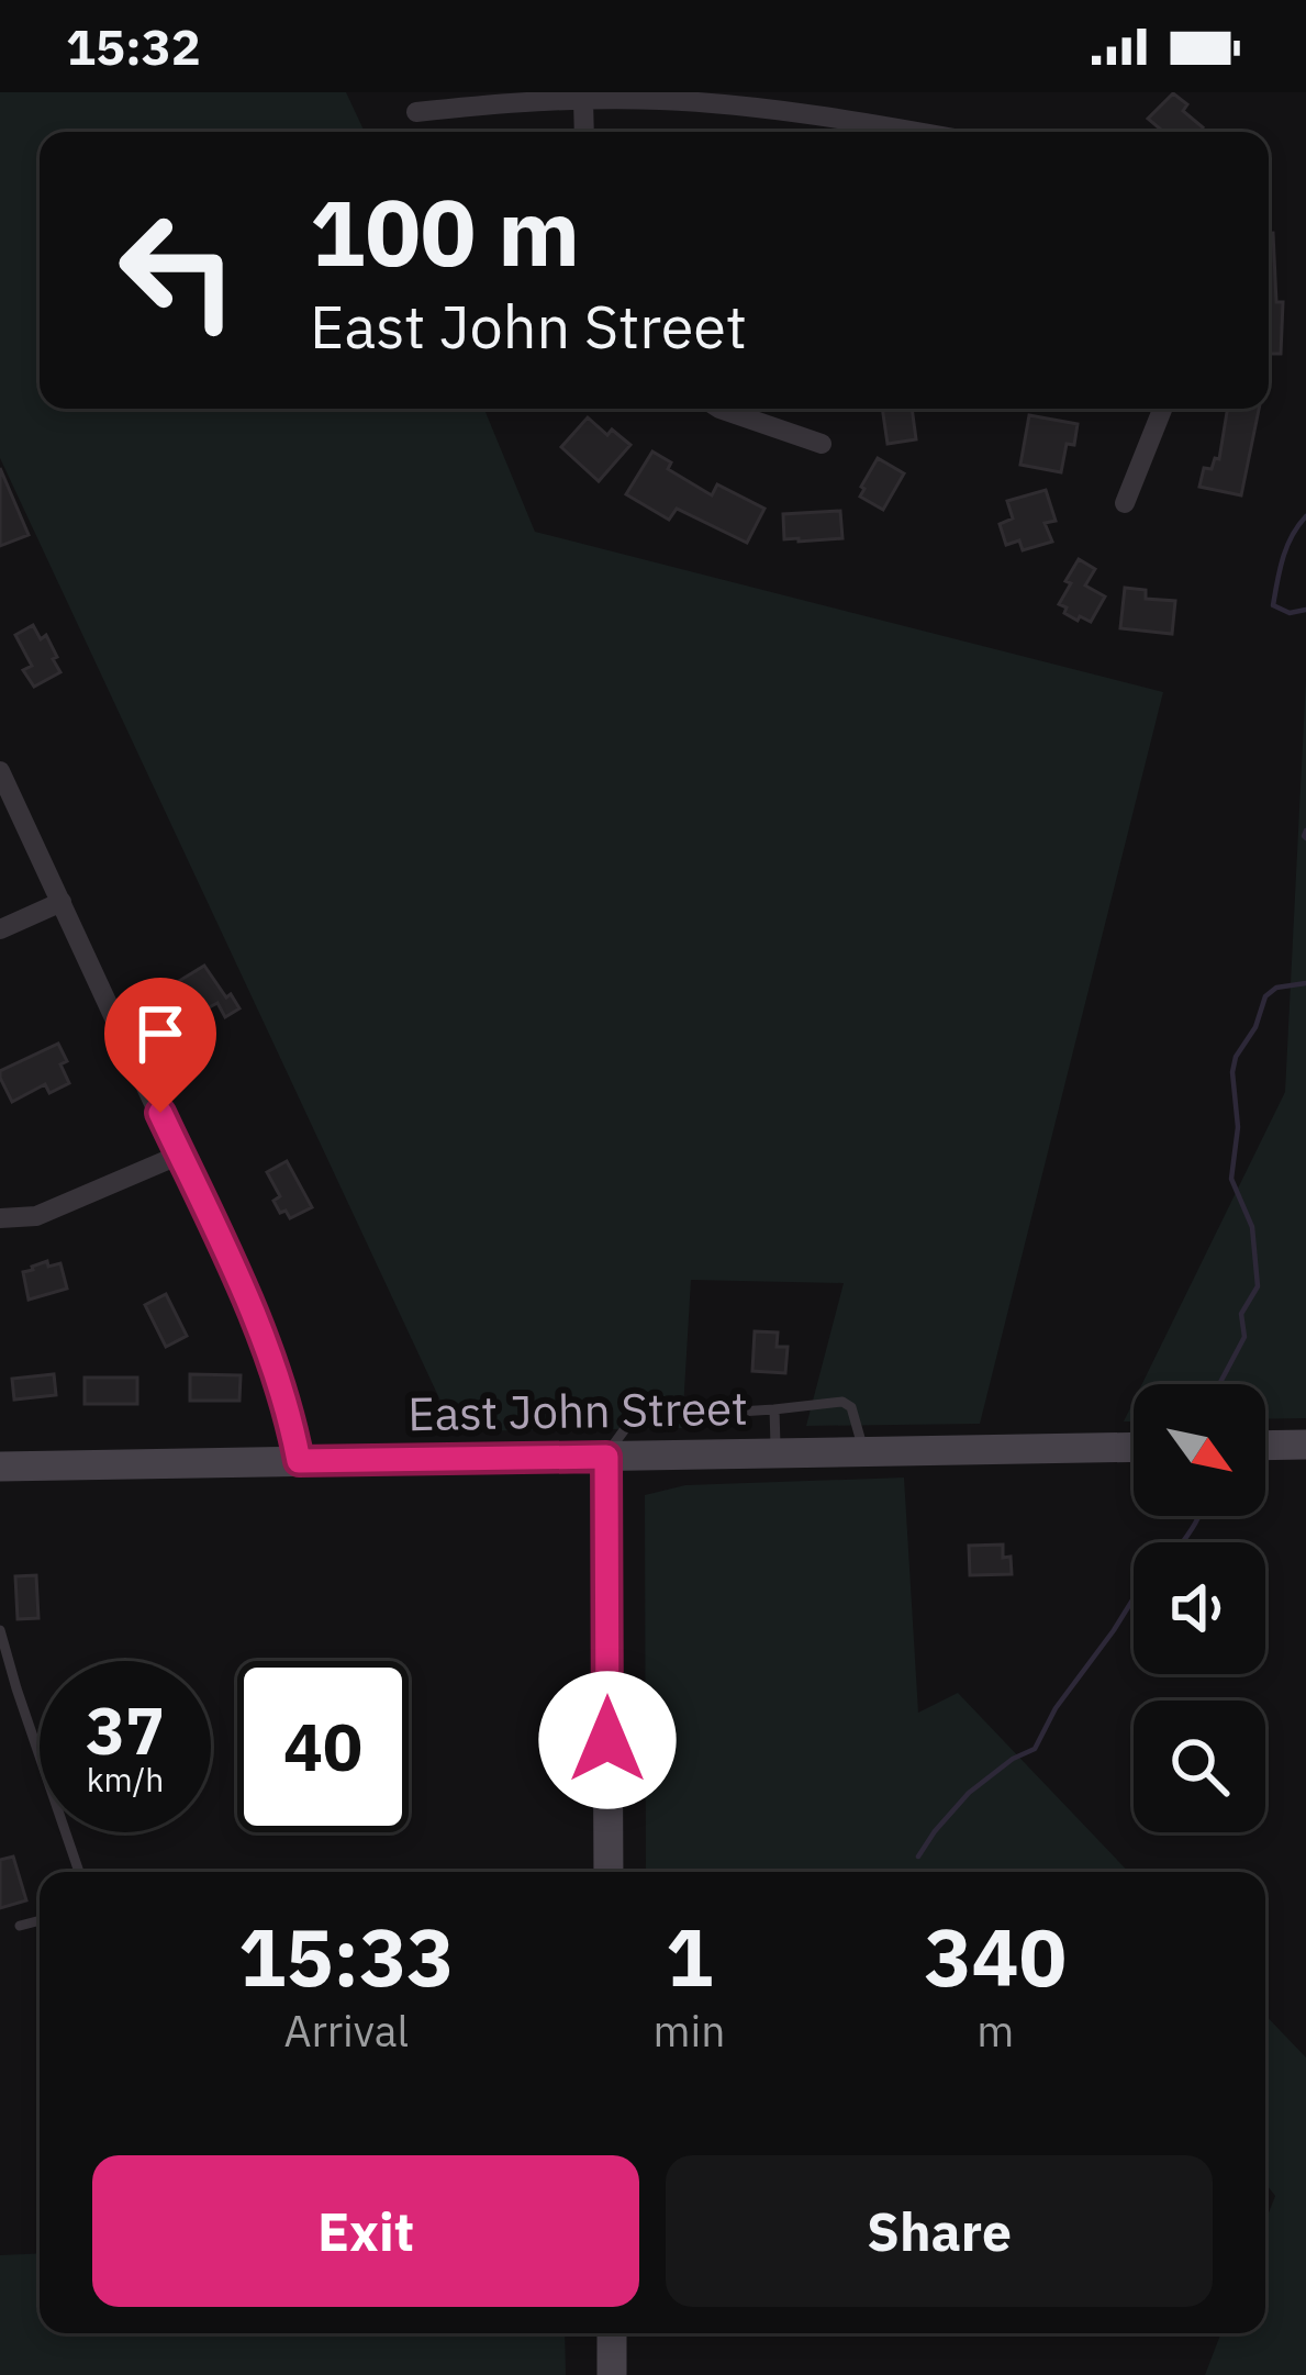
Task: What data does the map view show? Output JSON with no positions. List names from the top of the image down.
{
  "streets": {
    "main road": ["East John Street"]
  },
  "north": "bottom right",
  "page": {
    "status": "15:32",
    "turn": ["100 m", "East John Street"],
    "speed": "37 km/h",
    "limit": "40",
    "eta": [
      "15:33",
      "Arrival",
      "1",
      "min",
      "340",
      "m"
    ],
    "buttons": ["Exit", "Share"]
  }
}
